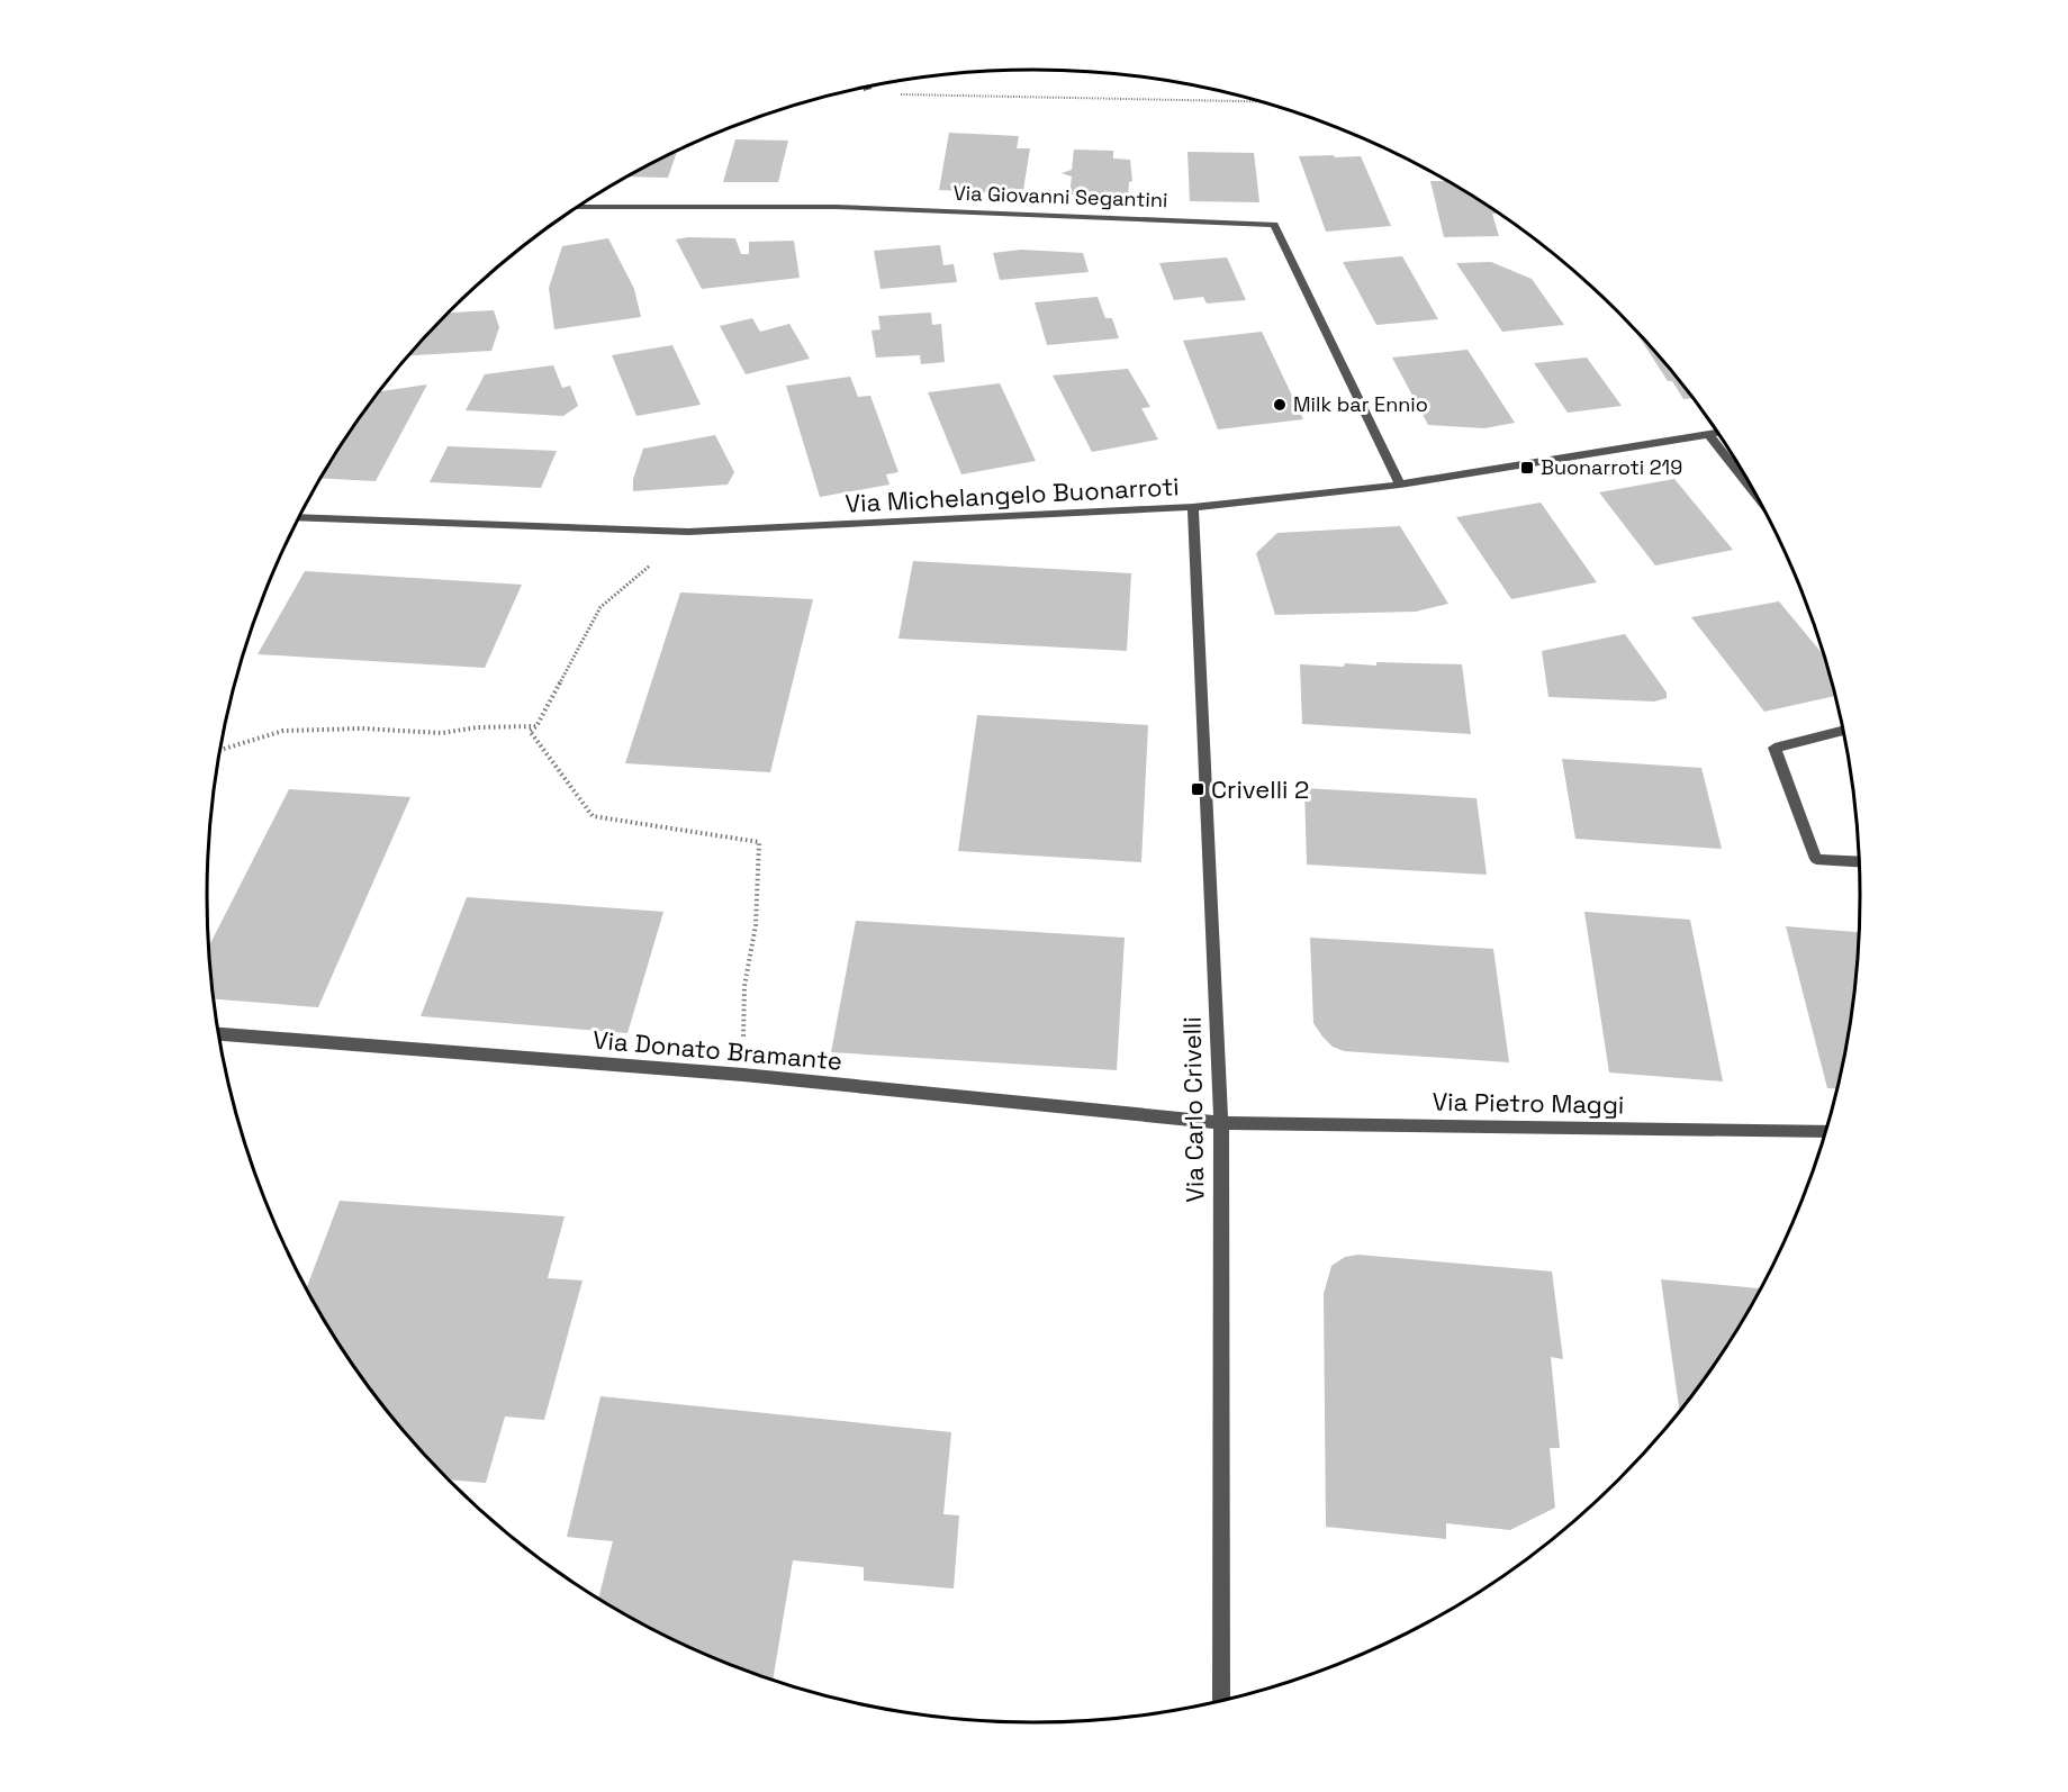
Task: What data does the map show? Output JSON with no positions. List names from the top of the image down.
{
  "streets": {
    "street": [
      "Via Giovanni Segantini",
      "Via Michelangelo Buonarroti",
      "Via Donato Bramante",
      "Via Pietro Maggi",
      "Via Carlo Crivelli"
    ]
  },
  "crossings": [
    ["Via Giovanni Segantini", "Via Michelangelo Buonarroti"],
    ["Via Michelangelo Buonarroti", "Via Carlo Crivelli"],
    ["Via Donato Bramante", "Via Pietro Maggi"],
    ["Via Donato Bramante", "Via Carlo Crivelli"],
    ["Via Pietro Maggi", "Via Carlo Crivelli"]
  ],
  "places": {
    "other": ["Milk bar Ennio"],
    "transit": ["Buonarroti 219", "Crivelli 2"]
  }
}
